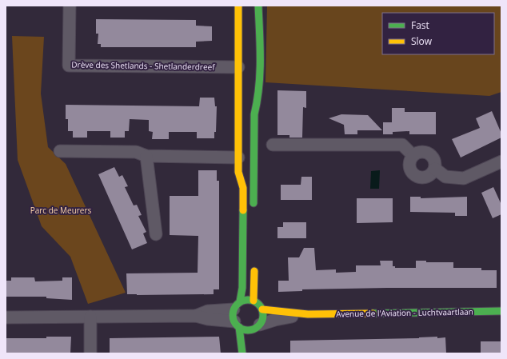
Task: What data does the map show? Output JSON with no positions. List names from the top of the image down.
{
  "streets": {
    "street": ["Drève des Shetlands - Shetlanderdreef", "Avenue de l'Aviation - Luchtvaartlaan"]
  },
  "parks": ["Parc de Meurers"],
  "legend": ["Fast", "Slow"]
}
